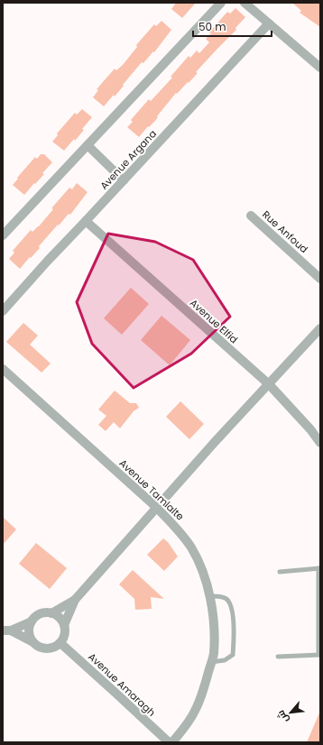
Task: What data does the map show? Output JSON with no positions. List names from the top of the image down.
{
  "streets": {
    "street": [
      "Avenue Argana",
      "Rue Anfoud",
      "Avenue Elfid",
      "Avenue Tamlalte",
      "Avenue Amaragh"
    ]
  },
  "crossings": [
    ["Avenue Argana", "Avenue Elfid"]
  ],
  "scale_bar": "50 m",
  "north": "bottom left"
}
